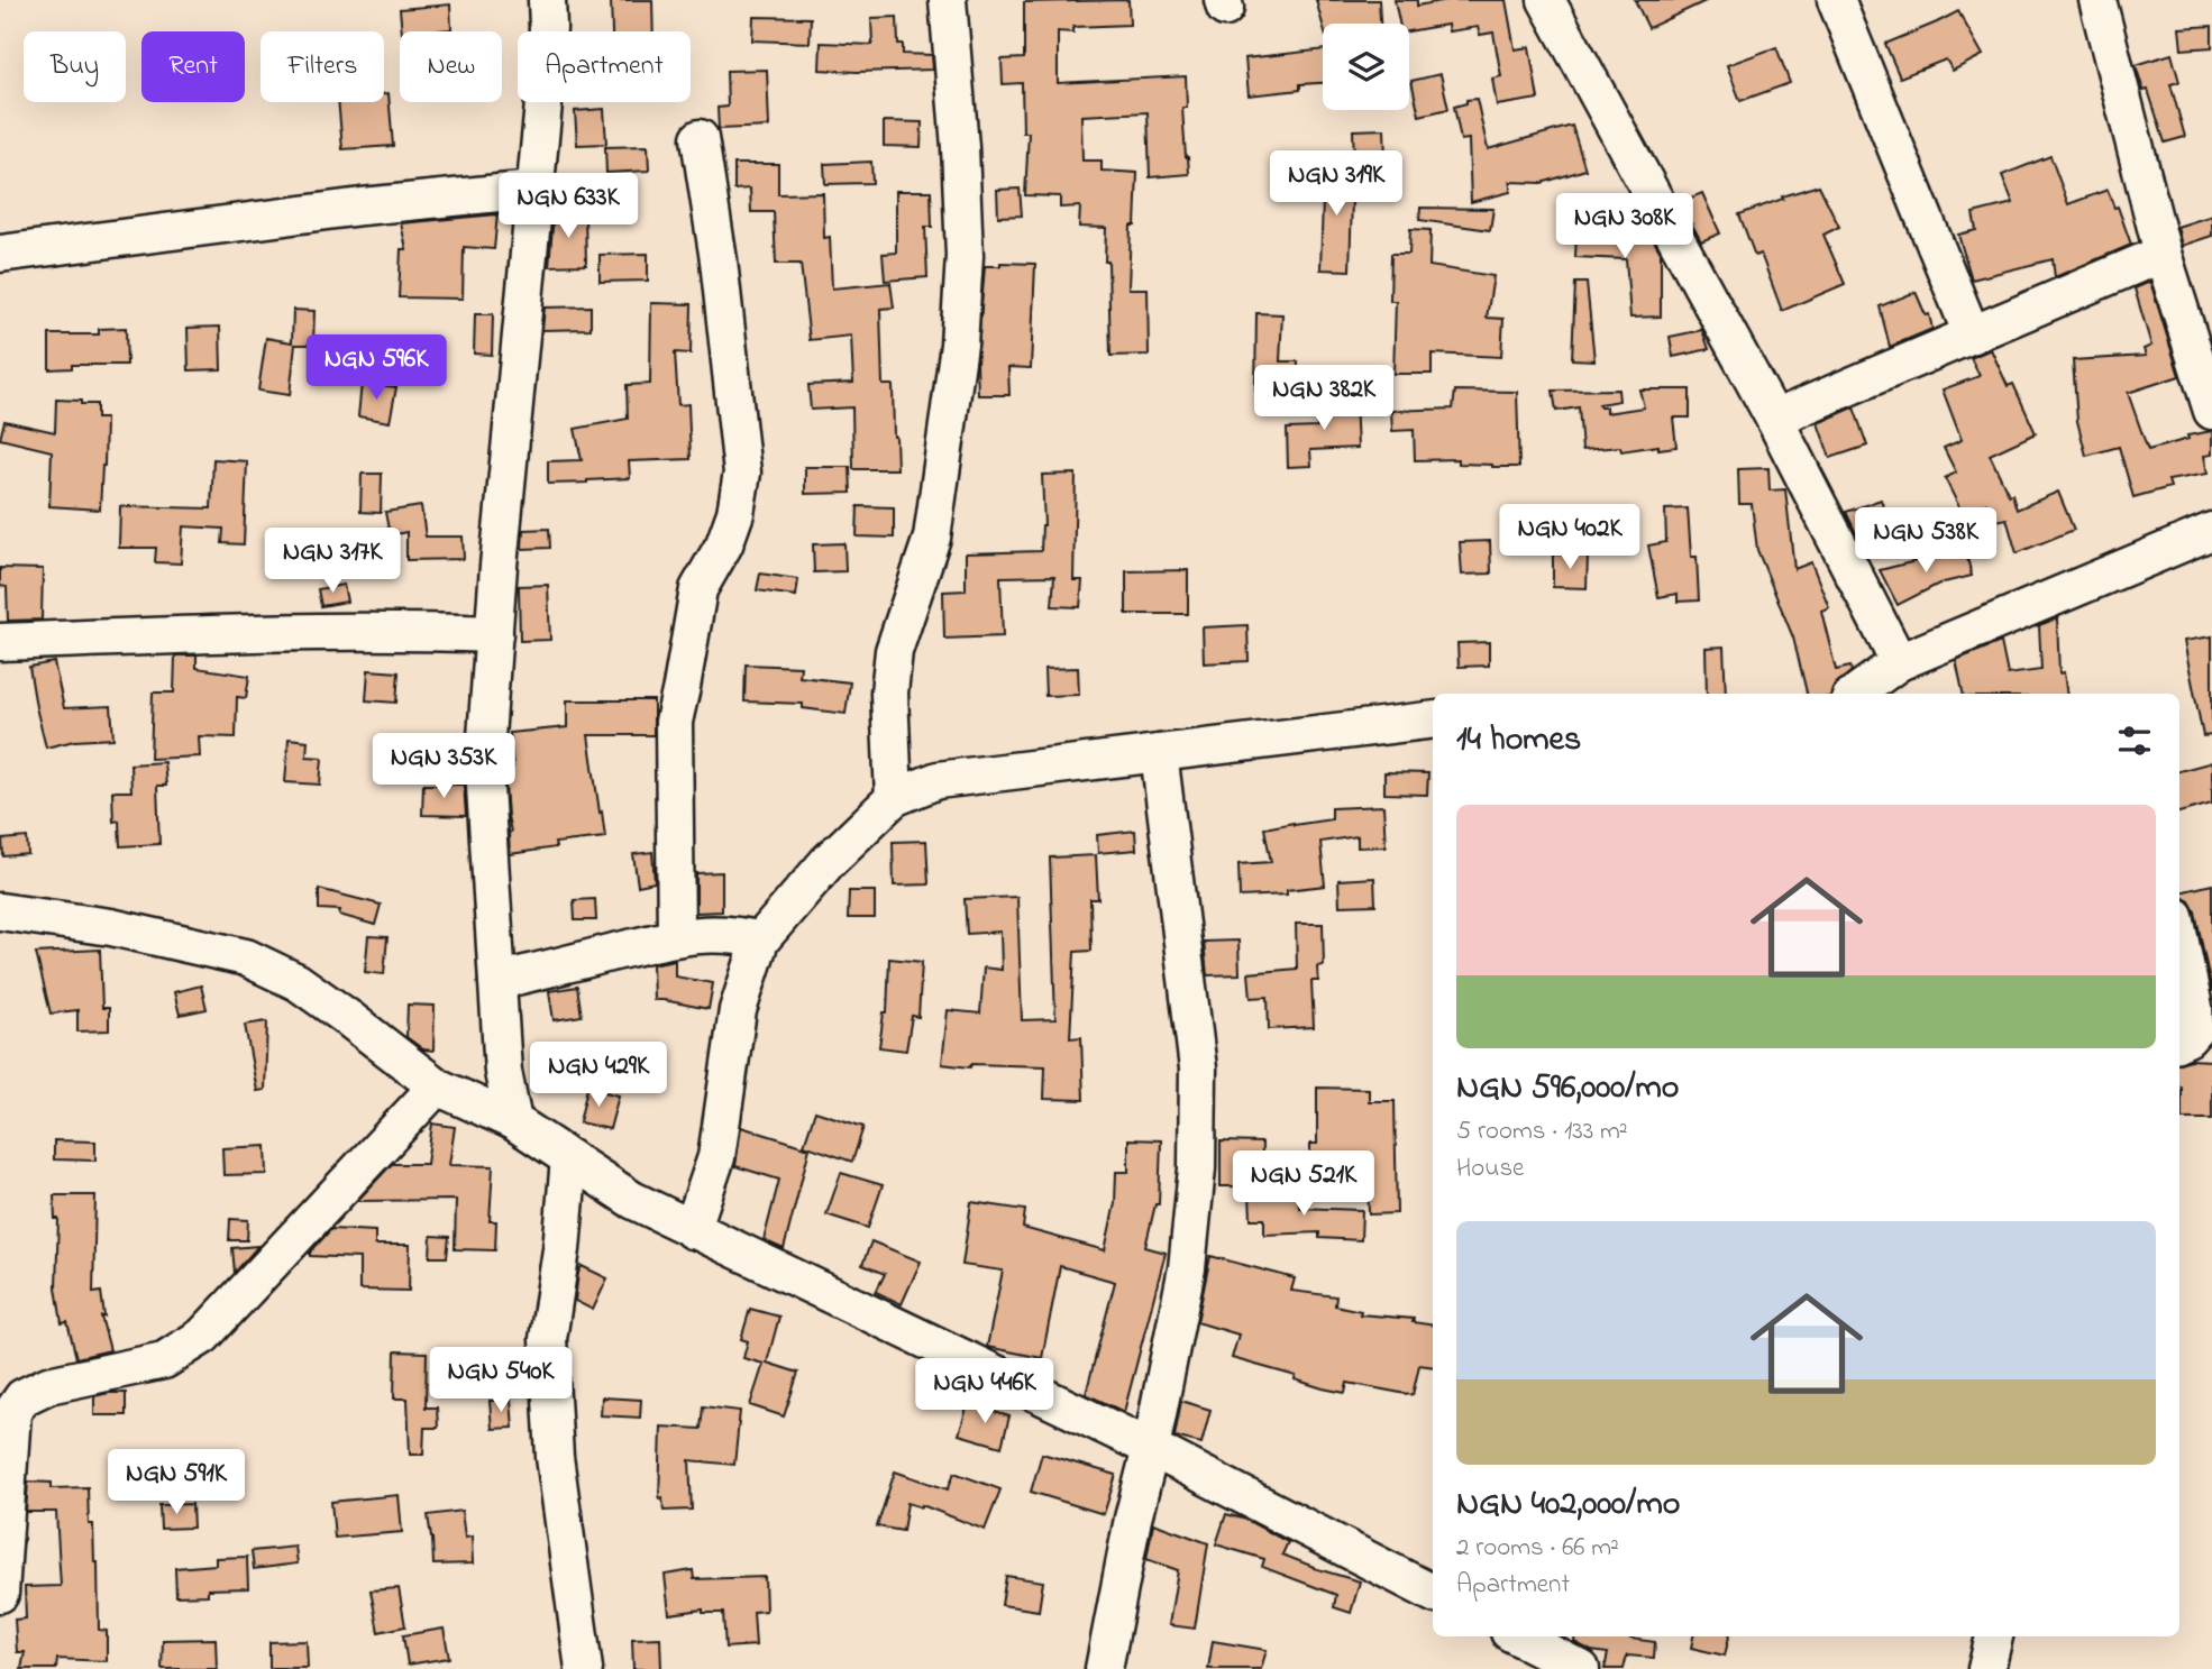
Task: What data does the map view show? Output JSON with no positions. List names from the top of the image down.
{
  "page": {
    "chip": [
      "Buy",
      "Rent",
      "Filters",
      "New",
      "Apartment"
    ],
    "price": [
      "NGN 319K",
      "NGN 633K",
      "NGN 308K",
      "NGN 596K",
      "NGN 382K",
      "NGN 402K",
      "NGN 538K",
      "NGN 317K",
      "NGN 353K",
      "NGN 429K",
      "NGN 521K",
      "NGN 540K",
      "NGN 446K",
      "NGN 591K"
    ],
    "heading": "14 homes",
    "list": [
      {
        "name": "NGN 596,000/mo",
        "note": "5 rooms · 133 m² · House"
      },
      {
        "name": "NGN 402,000/mo",
        "note": "2 rooms · 66 m² · Apartment"
      }
    ]
  }
}
